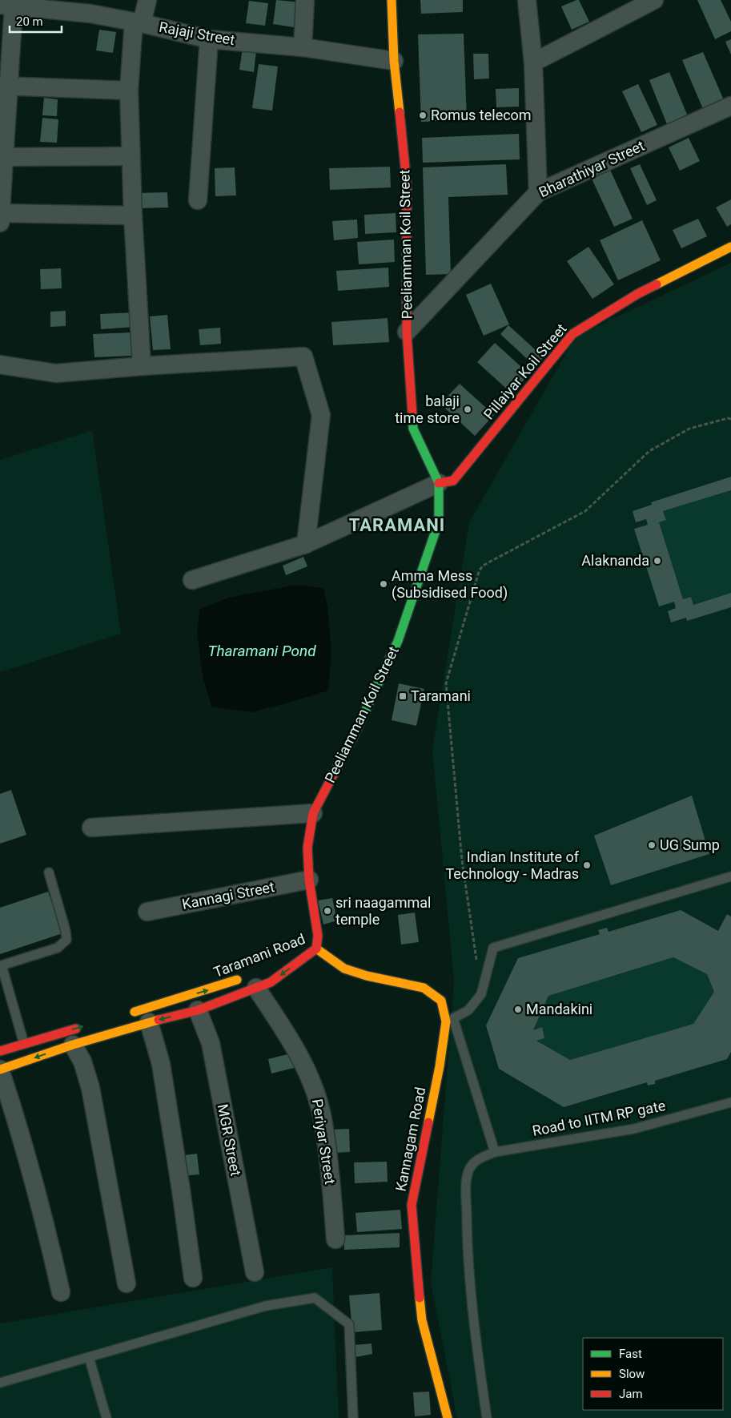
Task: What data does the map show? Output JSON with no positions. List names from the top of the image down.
{
  "streets": {
    "street": [
      "Rajaji Street",
      "Bharathiyar Street",
      "Peeliamman Koil Street",
      "Pillaiyar Koil Street",
      "Kannagi Street",
      "Taramani Road",
      "Kannagam Road",
      "MGR Street",
      "Periyar Street"
    ],
    "lane": ["Road to IITM RP gate"]
  },
  "crossings": [
    ["Rajaji Street", "Peeliamman Koil Street"],
    ["Bharathiyar Street", "Peeliamman Koil Street"],
    ["Peeliamman Koil Street", "Pillaiyar Koil Street"],
    ["Peeliamman Koil Street", "Kannagi Street"],
    ["Peeliamman Koil Street", "Taramani Road"],
    ["Peeliamman Koil Street", "Kannagam Road"],
    ["Taramani Road", "Kannagam Road"],
    ["Taramani Road", "MGR Street"],
    ["Taramani Road", "Periyar Street"]
  ],
  "districts": ["TARAMANI"],
  "water": ["Tharamani Pond"],
  "places": {
    "other": [
      "Romus telecom",
      "balaji time store",
      "Alaknanda",
      "Amma Mess (Subsidised Food)",
      "UG Sump",
      "Indian Institute of Technology - Madras",
      "sri naagammal temple",
      "Mandakini"
    ],
    "transit": ["Taramani"]
  },
  "legend": ["Fast", "Slow", "Jam"],
  "scale_bar": "20 m"
}
